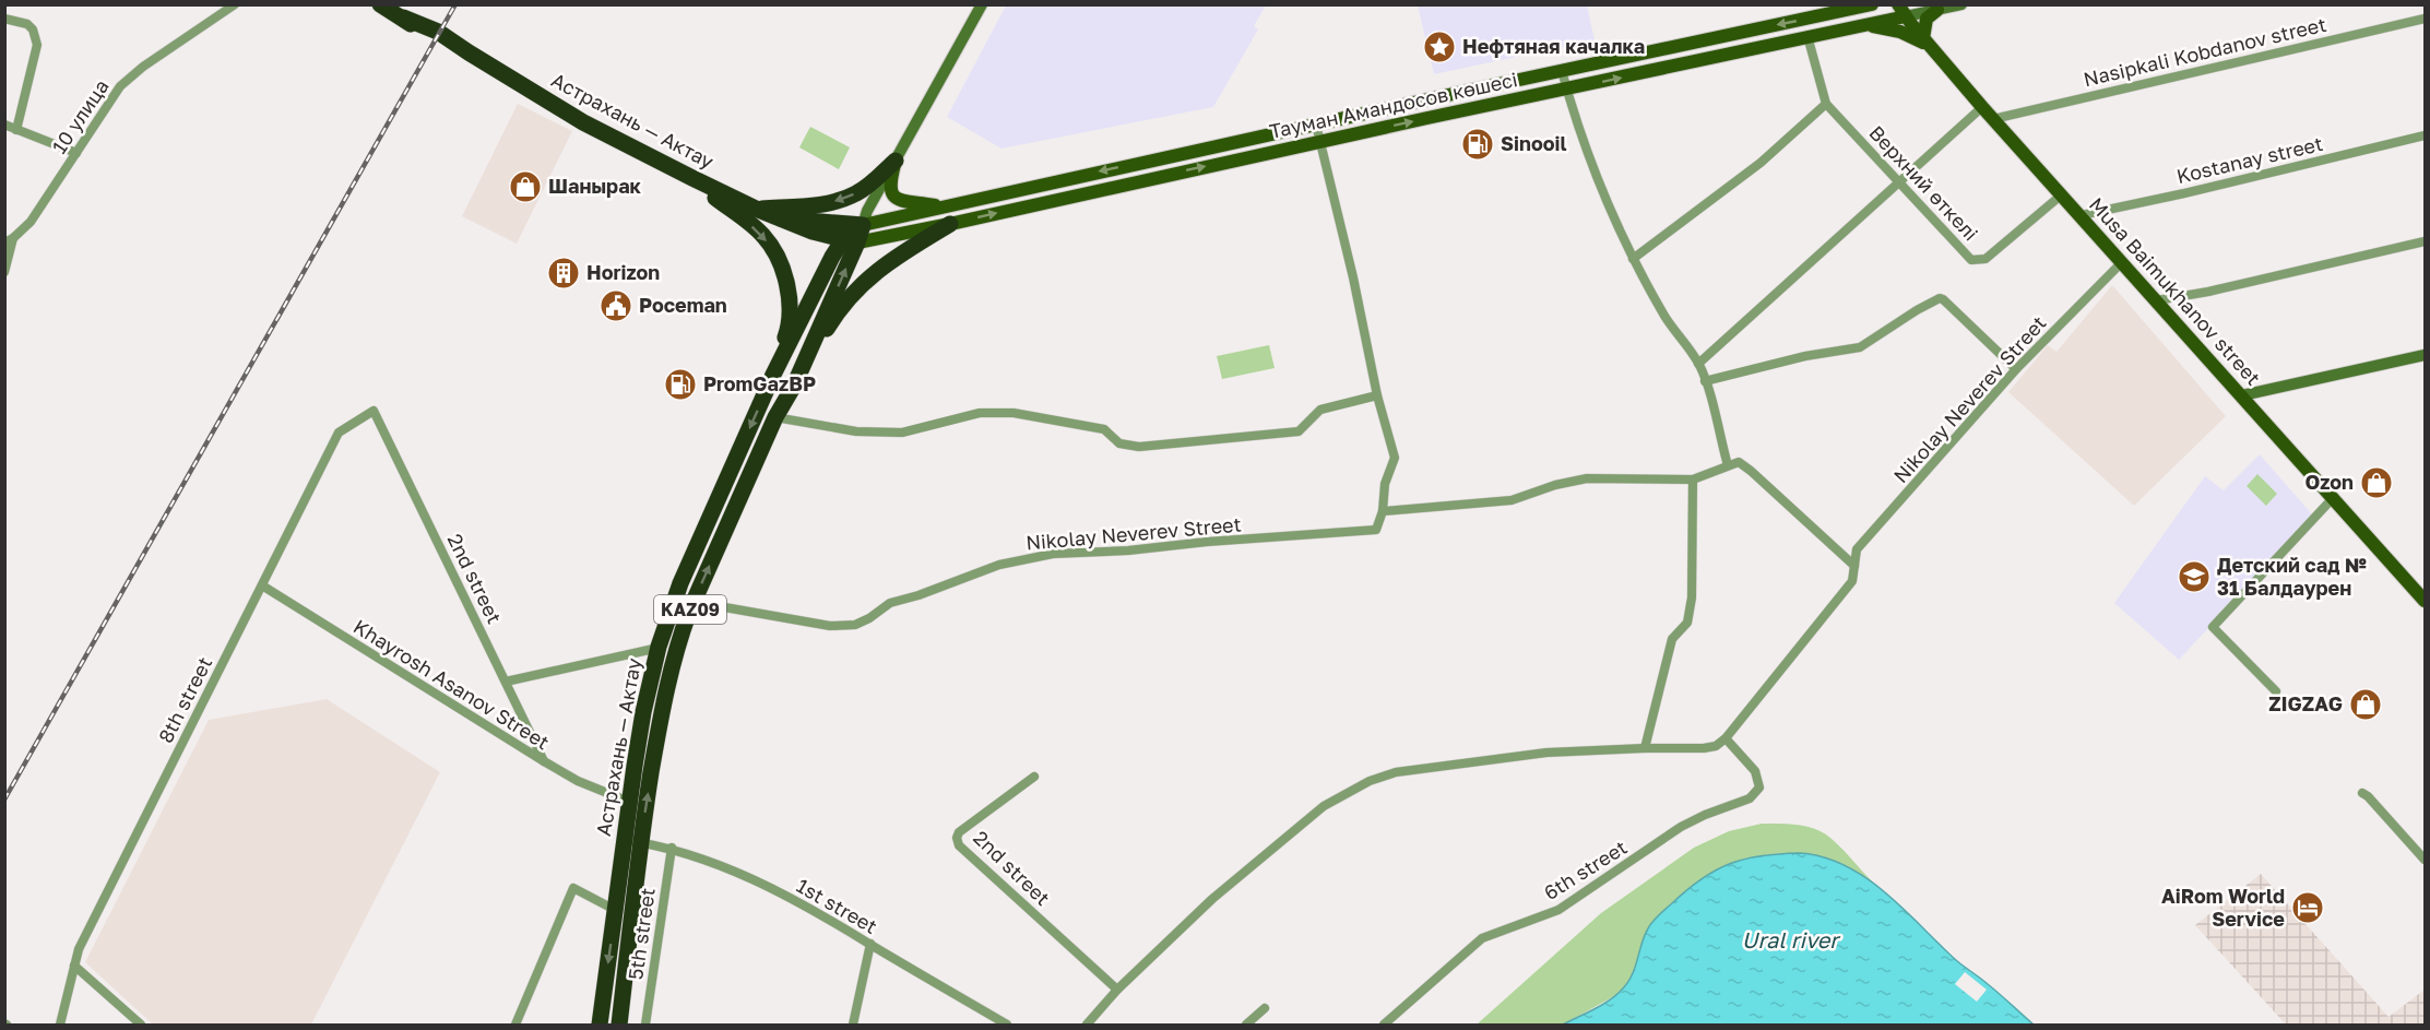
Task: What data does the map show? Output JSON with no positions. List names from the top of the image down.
{
  "streets": {
    "highway": ["Астрахань — Актау", "KAZ09"],
    "main road": ["Тауман Амандосов көшесі", "Musa Baimukhanov street"],
    "street": [
      "Nasipkali Kobdanov street",
      "10 улица",
      "Kostanay street",
      "Верхний өткелі",
      "Nikolay Neverev Street",
      "2nd street",
      "Khayrosh Asanov Street",
      "8th street",
      "6th street",
      "1st street",
      "5th street"
    ]
  },
  "crossings": [
    ["Nasipkali Kobdanov street", "Musa Baimukhanov street"],
    ["Тауман Амандосов көшесі", "Астрахань — Актау"],
    ["Тауман Амандосов көшесі", "Musa Baimukhanov street"],
    ["Астрахань — Актау", "Nikolay Neverev Street"],
    ["Астрахань — Актау", "Khayrosh Asanov Street"],
    ["Астрахань — Актау", "1st street"],
    ["Kostanay street", "Musa Baimukhanov street"],
    ["Верхний өткелі", "Musa Baimukhanov street"],
    ["Musa Baimukhanov street", "Nikolay Neverev Street"],
    ["Nikolay Neverev Street", "6th street"],
    ["2nd street", "Khayrosh Asanov Street"],
    ["2nd street", "8th street"],
    ["Khayrosh Asanov Street", "8th street"],
    ["1st street", "5th street"]
  ],
  "water": ["Ural river"],
  "places": {
    "place": ["Нефтяная качалка"],
    "fuel station": ["Sinooil", "PromGazBP"],
    "shop": ["Шанырак", "Ozon", "ZIGZAG"],
    "building": ["Horizon"],
    "public building": ["Poceman"],
    "school or university": ["Детский сад № 31 Балдаурен"],
    "hotel": ["AiRom World Service"]
  }
}
